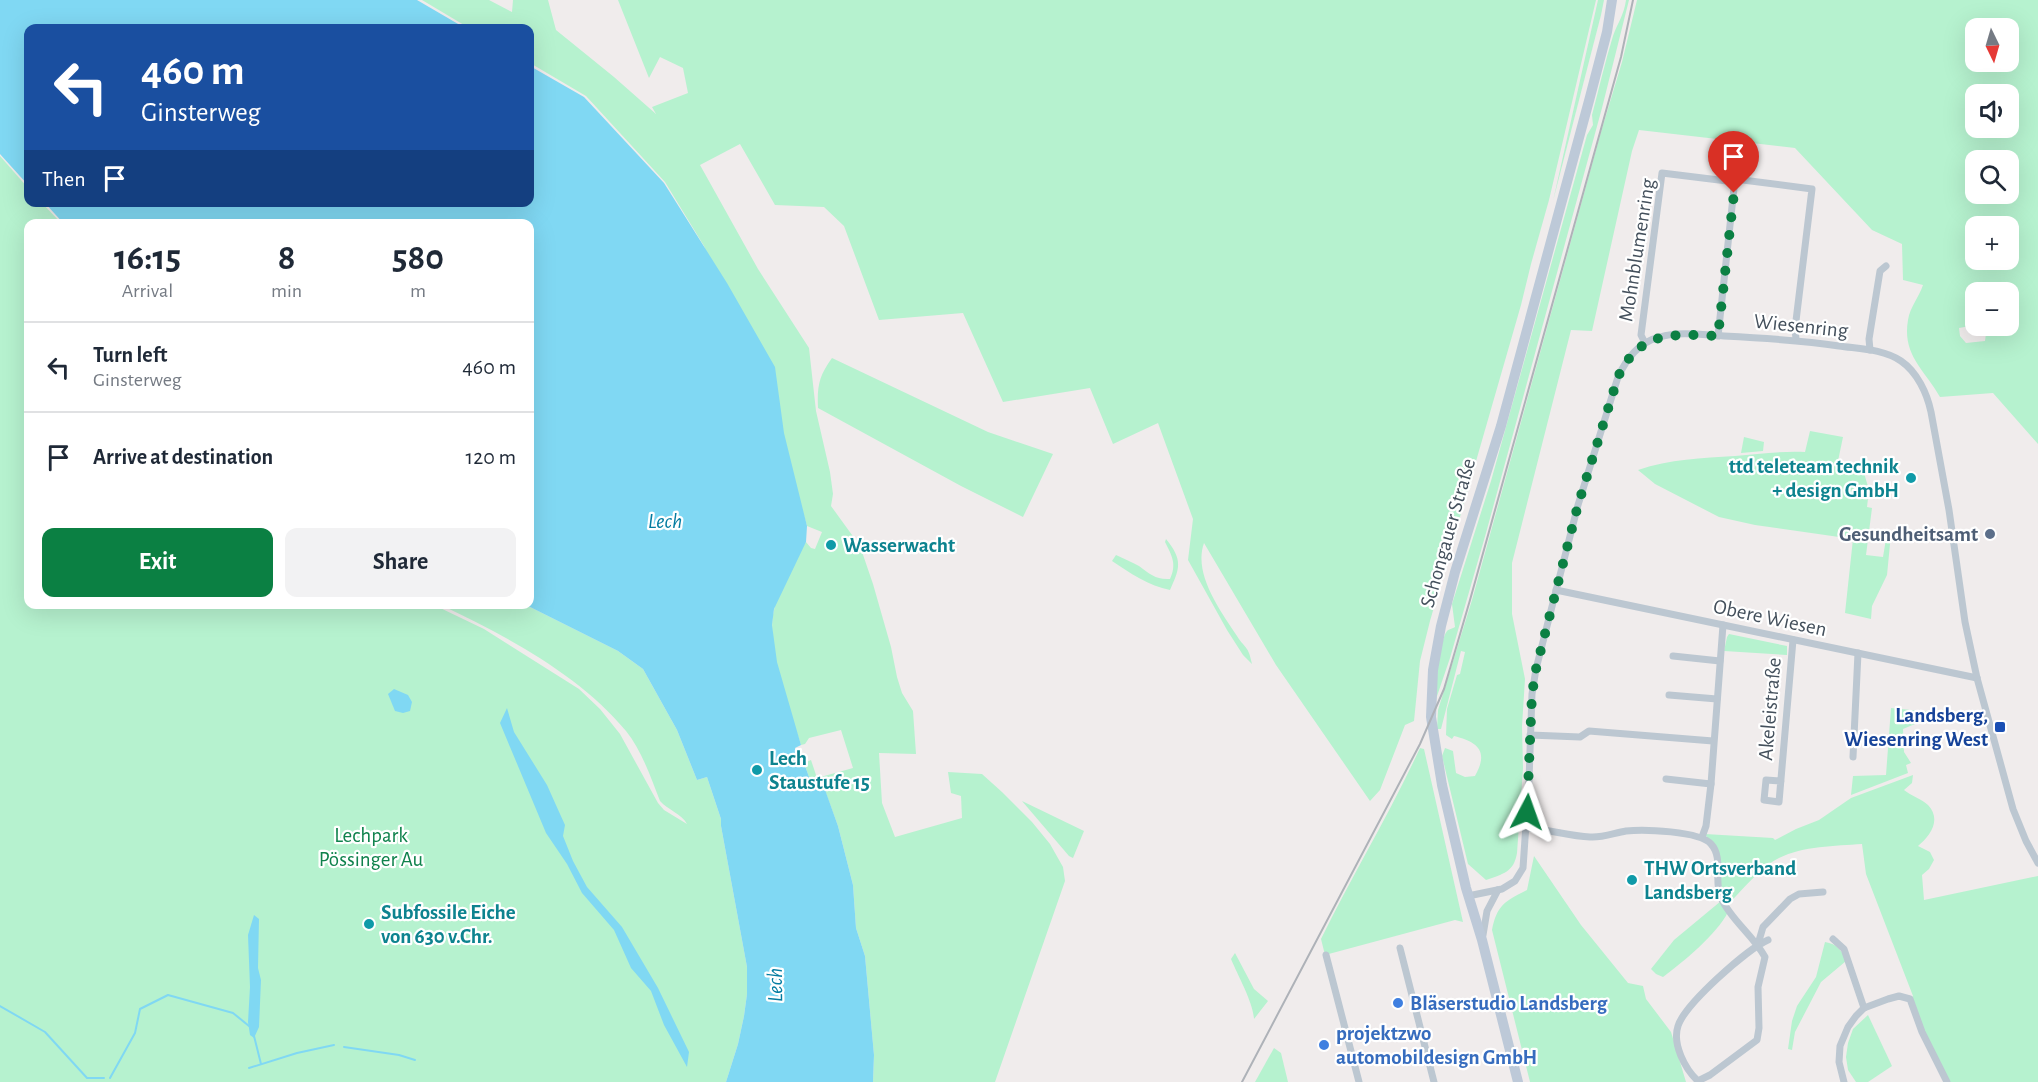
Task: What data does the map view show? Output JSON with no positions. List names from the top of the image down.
{
  "streets": {
    "main road": ["Schongauer Straße"],
    "street": [
      "Mohnblumenring",
      "Wiesenring",
      "Obere Wiesen",
      "Akeleistraße"
    ]
  },
  "crossings": [
    ["Mohnblumenring", "Wiesenring"],
    ["Wiesenring", "Schongauer Straße"],
    ["Wiesenring", "Obere Wiesen"],
    ["Obere Wiesen", "Akeleistraße"]
  ],
  "water": ["Lech"],
  "parks": ["Lechpark Pössinger Au"],
  "places": {
    "other": [
      "ttd teleteam technik + design GmbH",
      "Gesundheitsamt",
      "Wasserwacht",
      "Lech Staustufe 15",
      "THW Ortsverband Landsberg",
      "Subfossile Eiche von 630 v.Chr.",
      "Bläserstudio Landsberg",
      "projektzwo automobildesign GmbH"
    ],
    "transit": ["Landsberg, Wiesenring West"]
  },
  "north": "bottom",
  "page": {
    "map_buttons": ["+", "−"],
    "turn": ["460 m", "Ginsterweg"],
    "then": "Then",
    "eta": [
      "16:15",
      "Arrival",
      "8",
      "min",
      "580",
      "m"
    ],
    "list": [
      {
        "name": "Turn left",
        "note": "Ginsterweg",
        "value": "460 m"
      },
      {
        "name": "Arrive at destination",
        "value": "120 m"
      }
    ],
    "buttons": ["Exit", "Share"]
  }
}
